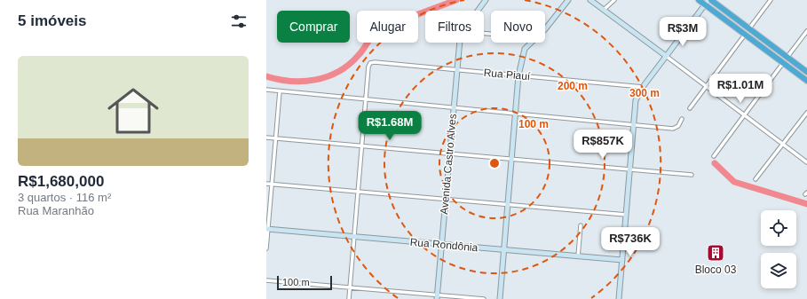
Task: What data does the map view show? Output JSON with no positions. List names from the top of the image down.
{
  "streets": {
    "street": ["Rua Piauí", "Avenida Castro Alves", "Rua Rondônia"]
  },
  "crossings": [
    ["Rua Piauí", "Avenida Castro Alves"],
    ["Avenida Castro Alves", "Rua Rondônia"]
  ],
  "places": {
    "building": ["Bloco 03"]
  },
  "scale_bar": "100 m",
  "page": {
    "heading": "5 imóveis",
    "chip": [
      "Comprar",
      "Alugar",
      "Filtros",
      "Novo"
    ],
    "price": [
      "R$3M",
      "R$1.01M",
      "R$1.68M",
      "R$857K",
      "R$736K"
    ],
    "list": [
      {
        "name": "R$1,680,000",
        "note": "3 quartos · 116 m² · Rua Maranhão"
      }
    ],
    "scale": "100 m"
  },
  "rings": ["200 m", "300 m", "100 m"]
}
